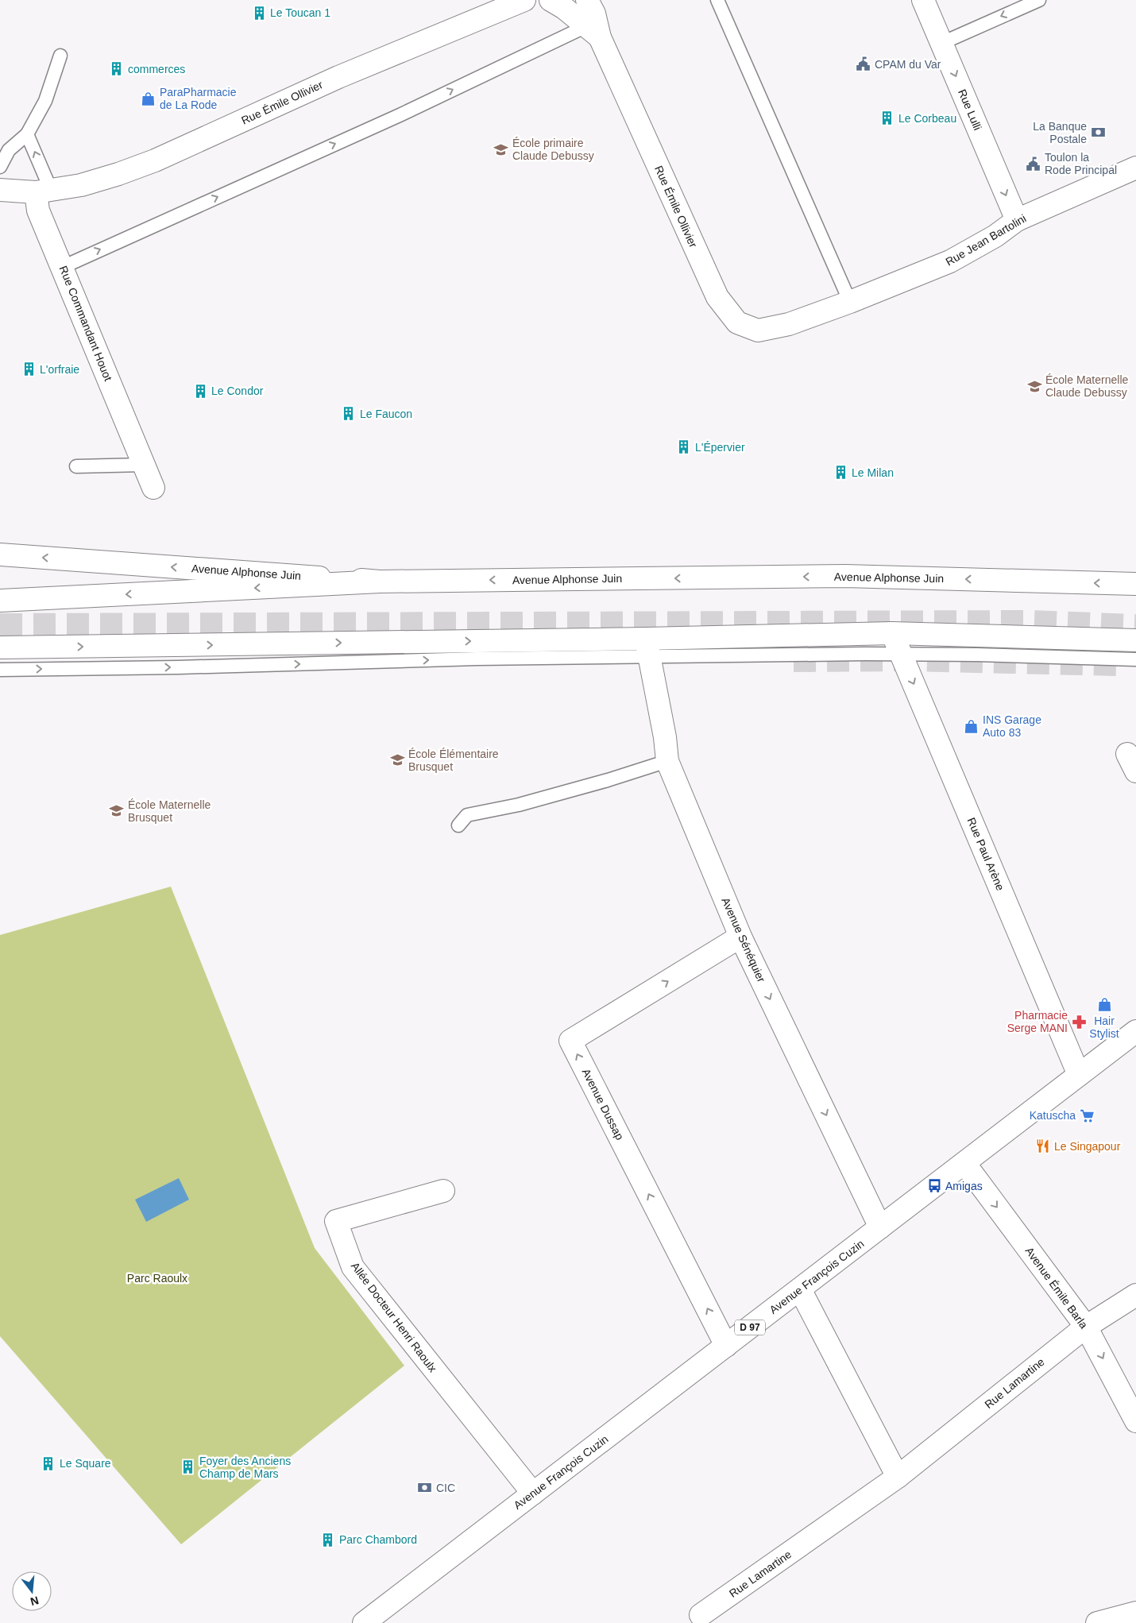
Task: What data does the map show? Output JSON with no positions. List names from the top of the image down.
{
  "streets": {
    "main road": [
      "Rue Émile Ollivier",
      "Rue Lulli",
      "Rue Jean Bartolini",
      "Rue Commandant Houot",
      "Avenue Alphonse Juin",
      "Rue Paul Arène",
      "Avenue Sénéquier",
      "Avenue Dussap",
      "Avenue François Cuzin",
      "Avenue Émile Barla",
      "Allée Docteur Henri Raoulx",
      "D 97",
      "Rue Lamartine"
    ]
  },
  "crossings": [
    ["Rue Émile Ollivier", "Rue Jean Bartolini"],
    ["Rue Émile Ollivier", "Rue Commandant Houot"],
    ["Rue Lulli", "Rue Jean Bartolini"],
    ["Rue Paul Arène", "Avenue François Cuzin"],
    ["Avenue Sénéquier", "Avenue Dussap"],
    ["Avenue Sénéquier", "Avenue François Cuzin"],
    ["Avenue Dussap", "Avenue François Cuzin"],
    ["Avenue François Cuzin", "Avenue Émile Barla"],
    ["Avenue François Cuzin", "Allée Docteur Henri Raoulx"],
    ["Avenue Émile Barla", "Rue Lamartine"]
  ],
  "one_way": [
    "Rue Lulli",
    "Rue Paul Arène",
    "Avenue Sénéquier",
    "Avenue Émile Barla"
  ],
  "parks": ["Parc Raoulx"],
  "places": {
    "building": [
      "Le Toucan 1",
      "commerces",
      "Le Corbeau",
      "L'orfraie",
      "Le Condor",
      "Le Faucon",
      "L'Épervier",
      "Le Milan",
      "Le Square",
      "Foyer des Anciens Champ de Mars",
      "Parc Chambord"
    ],
    "public building": ["CPAM du Var", "Toulon la Rode Principal"],
    "shop": ["ParaPharmacie de La Rode", "INS Garage Auto 83", "Hair Stylist"],
    "bank": ["La Banque Postale", "CIC"],
    "school or university": [
      "École primaire Claude Debussy",
      "École Maternelle Claude Debussy",
      "École Élémentaire Brusquet",
      "École Maternelle Brusquet"
    ],
    "pharmacy": ["Pharmacie Serge MANI"],
    "supermarket": ["Katuscha"],
    "restaurant": ["Le Singapour"],
    "bus stop": ["Amigas"]
  },
  "north": "bottom"
}
